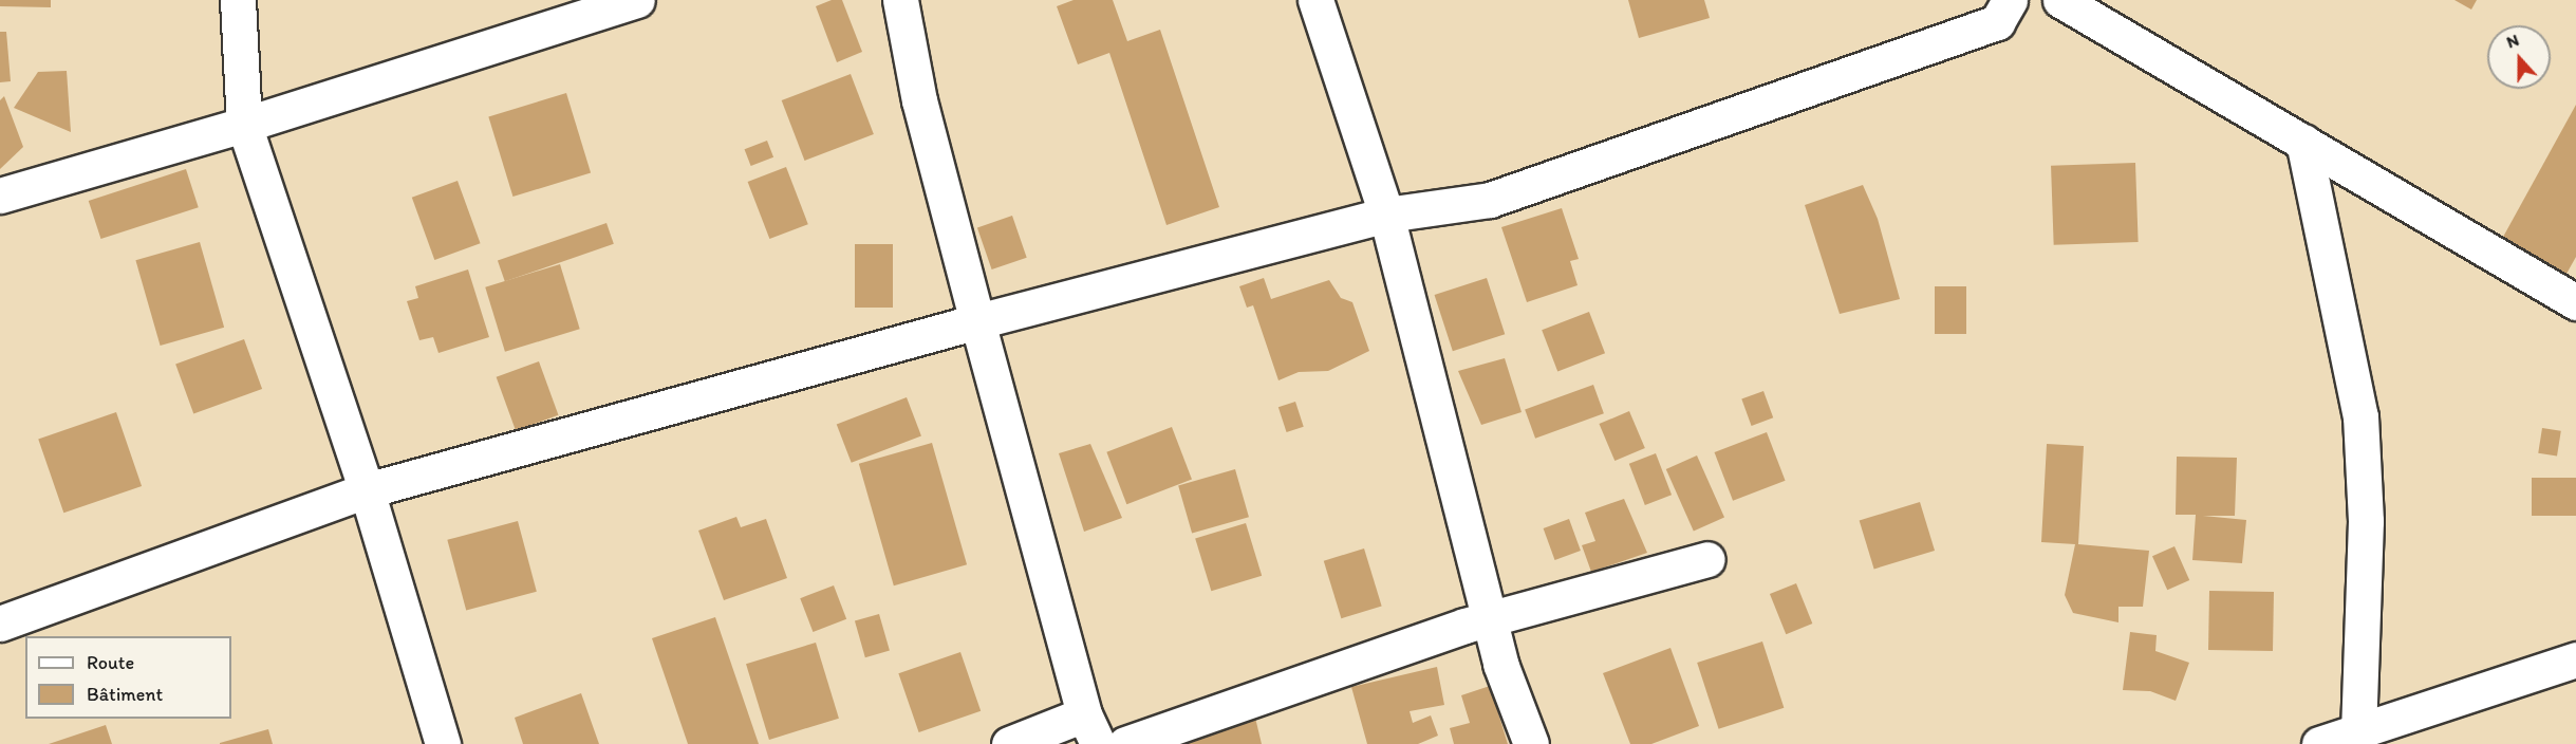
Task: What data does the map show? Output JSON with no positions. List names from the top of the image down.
{
  "legend": ["Route", "Bâtiment"],
  "north": "top"
}
